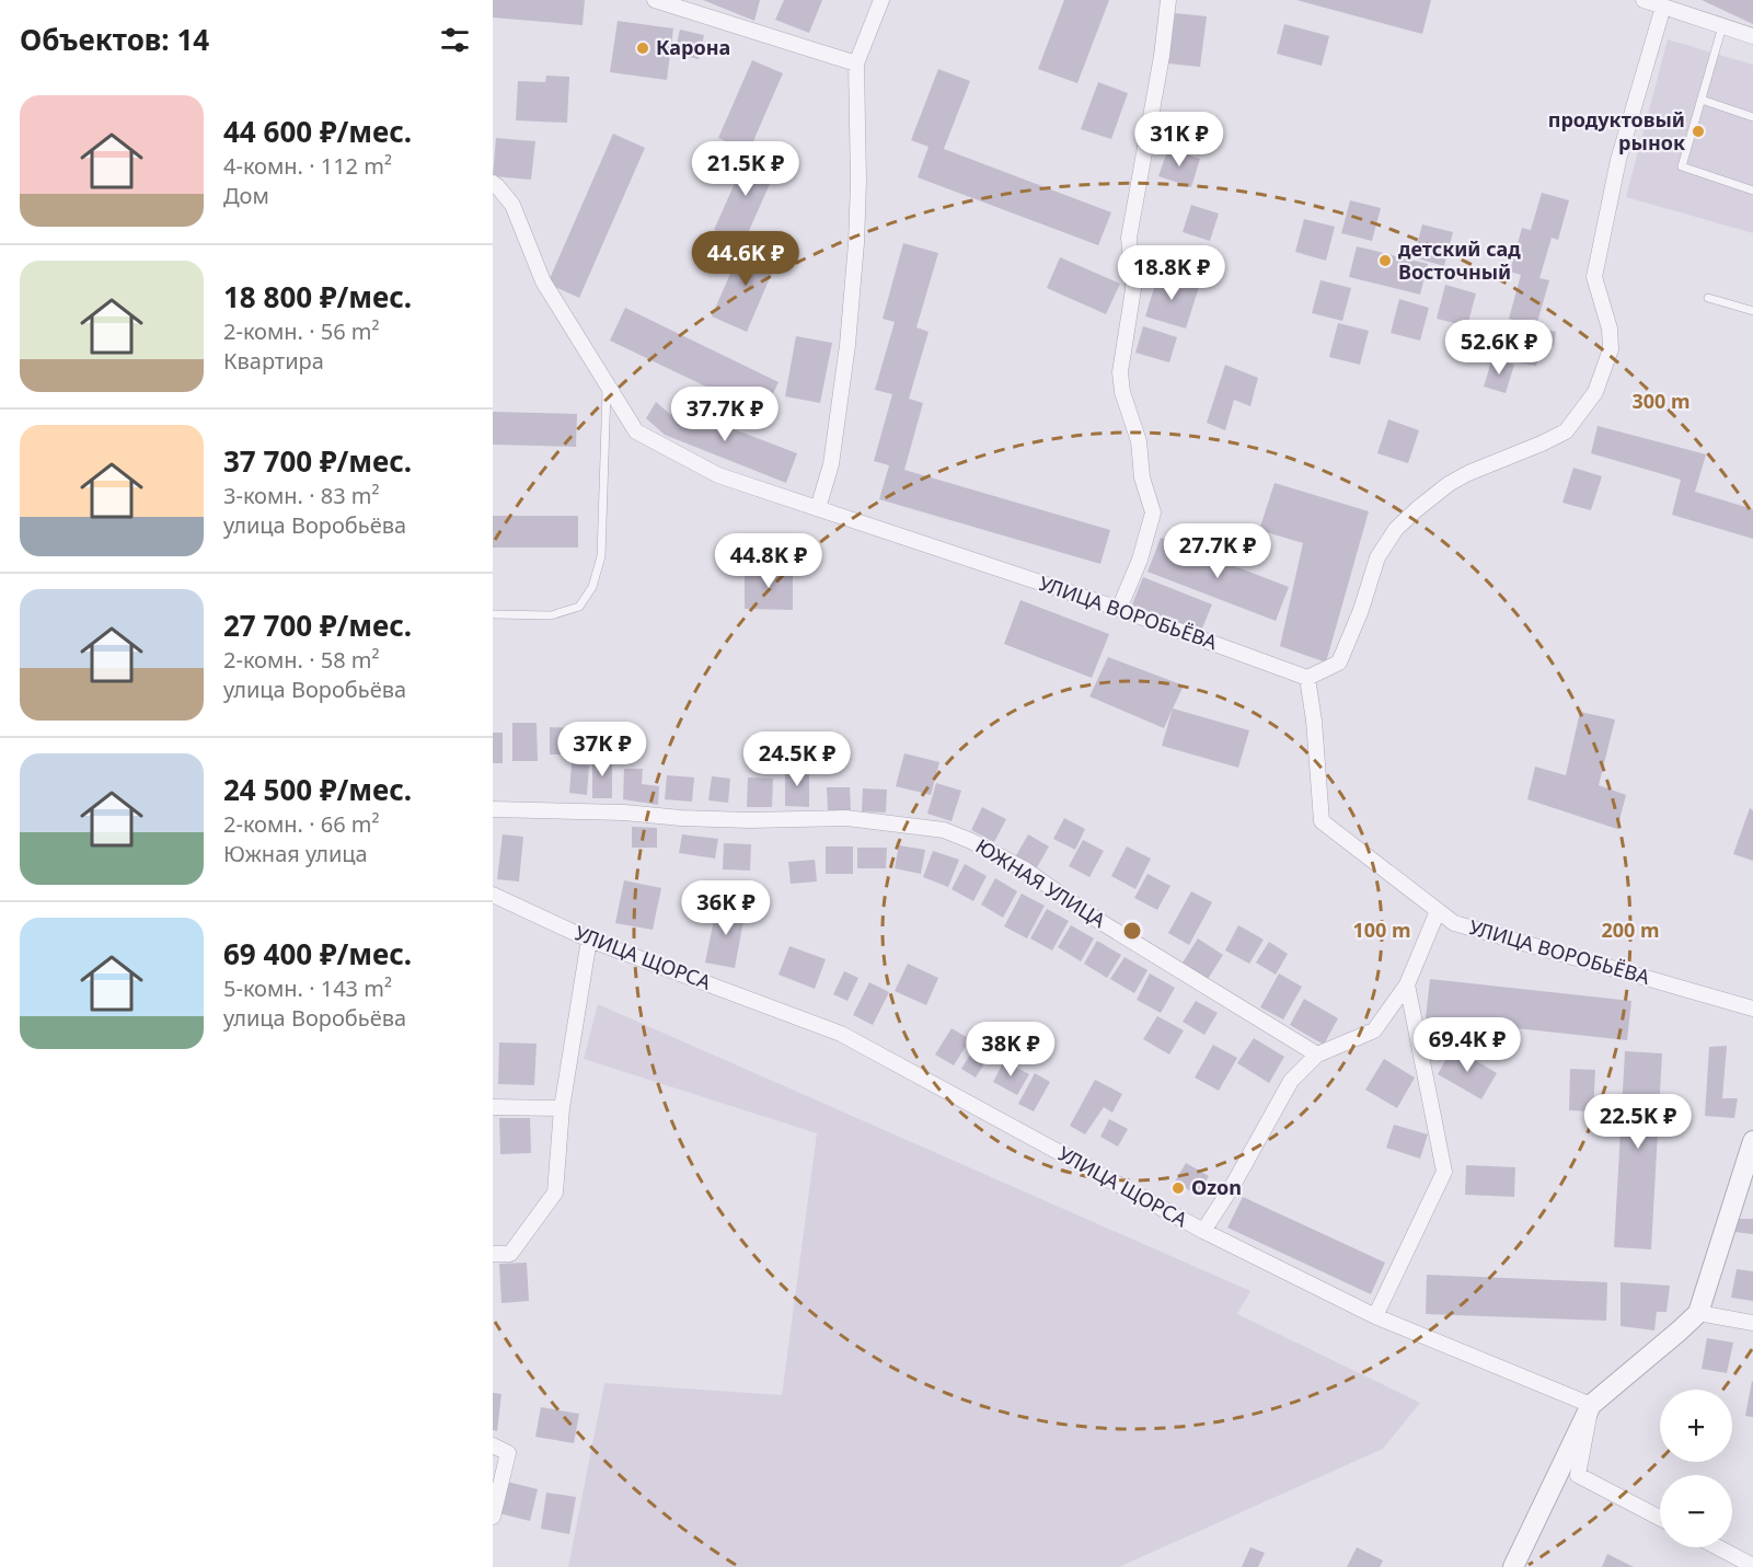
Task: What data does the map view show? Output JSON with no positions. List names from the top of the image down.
{
  "streets": {
    "street": ["УЛИЦА ВОРОБЬЁВА", "ЮЖНАЯ УЛИЦА", "УЛИЦА ЩОРСА"]
  },
  "places": [
    "Карона",
    "продуктовый рынок",
    "детский сад Восточный",
    "Ozon"
  ],
  "page": {
    "heading": "Объектов: 14",
    "list": [
      {
        "name": "44 600 ₽/мес.",
        "note": "4-комн. · 112 m² · Дом"
      },
      {
        "name": "18 800 ₽/мес.",
        "note": "2-комн. · 56 m² · Квартира"
      },
      {
        "name": "37 700 ₽/мес.",
        "note": "3-комн. · 83 m² · улица Воробьёва"
      },
      {
        "name": "27 700 ₽/мес.",
        "note": "2-комн. · 58 m² · улица Воробьёва"
      },
      {
        "name": "24 500 ₽/мес.",
        "note": "2-комн. · 66 m² · Южная улица"
      },
      {
        "name": "69 400 ₽/мес.",
        "note": "5-комн. · 143 m² · улица Воробьёва"
      }
    ],
    "price": [
      "31K ₽",
      "21.5K ₽",
      "44.6K ₽",
      "18.8K ₽",
      "52.6K ₽",
      "37.7K ₽",
      "27.7K ₽",
      "44.8K ₽",
      "37K ₽",
      "24.5K ₽",
      "36K ₽",
      "69.4K ₽",
      "38K ₽",
      "22.5K ₽"
    ],
    "map_buttons": ["+", "−"]
  },
  "rings": ["300 m", "100 m", "200 m"]
}
